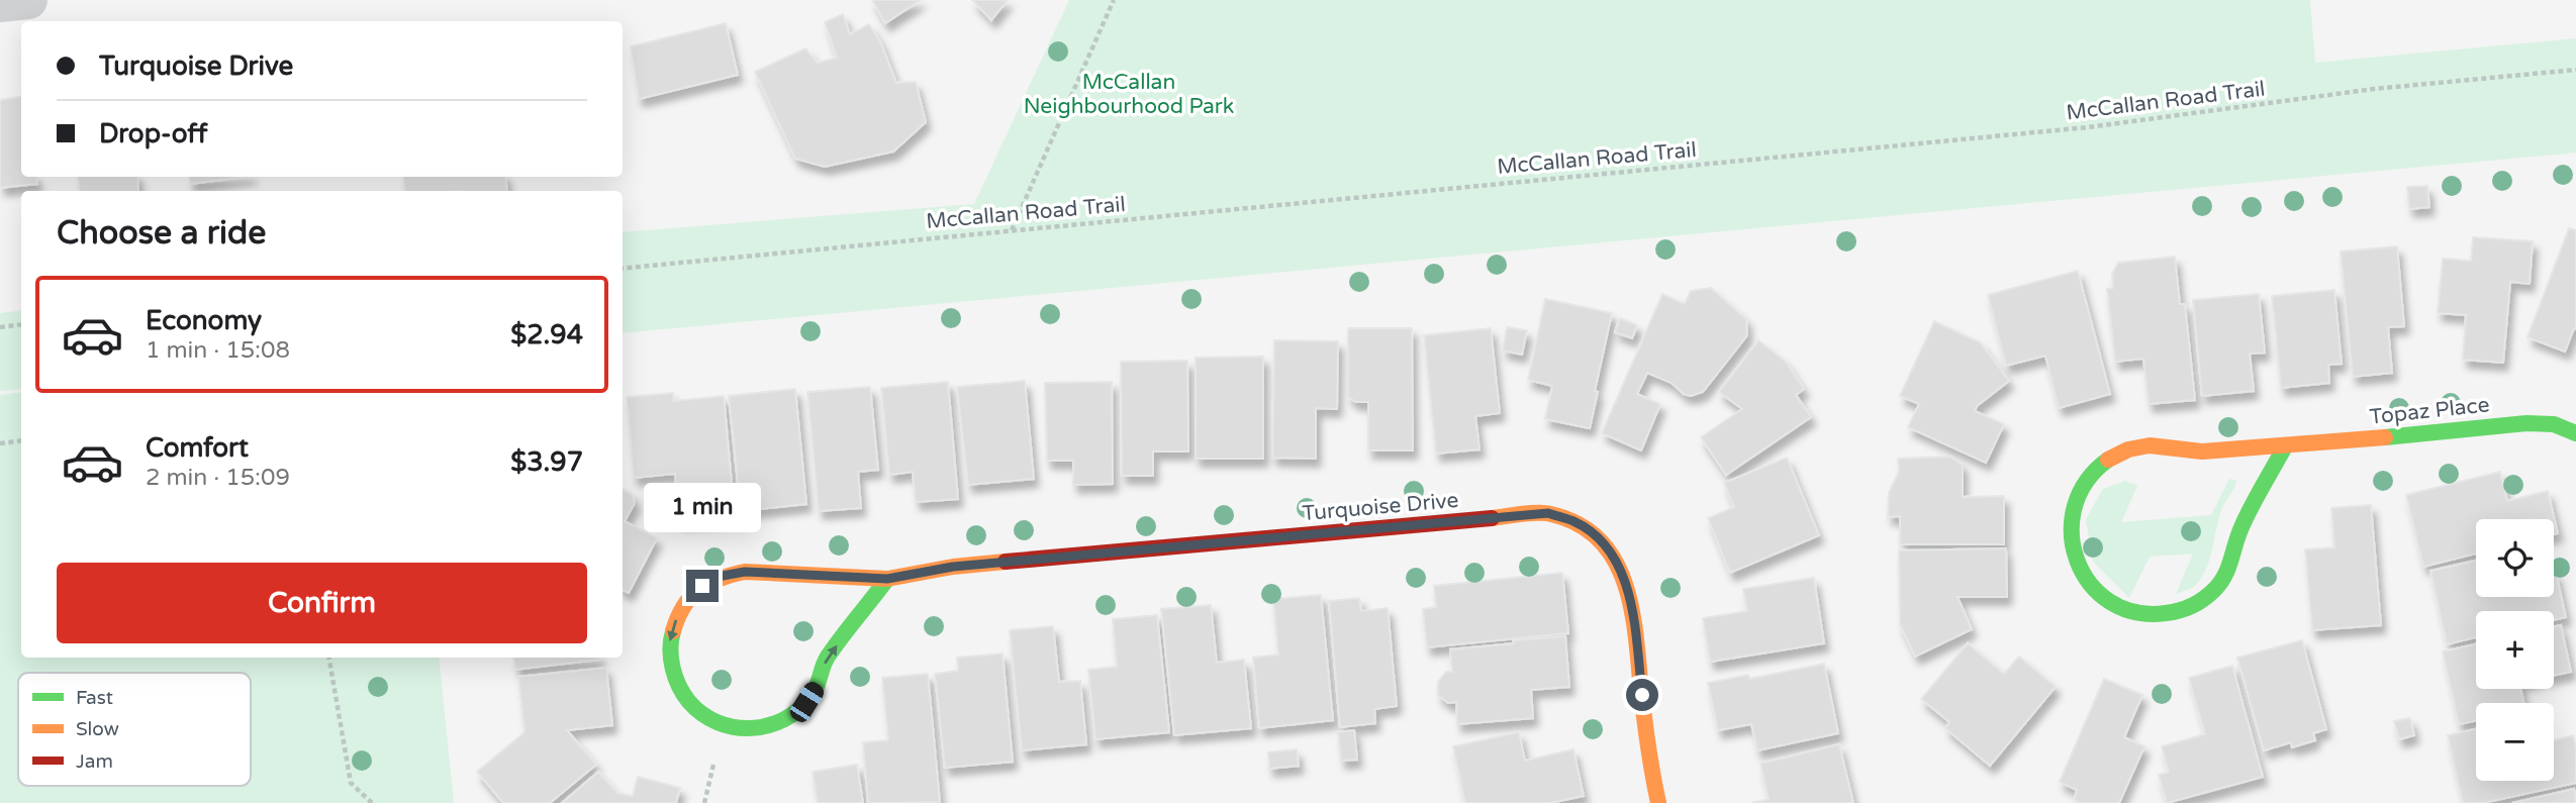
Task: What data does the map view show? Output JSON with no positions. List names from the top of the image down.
{
  "streets": {
    "street": ["Topaz Place", "Turquoise Drive"],
    "path": ["McCallan Road Trail"]
  },
  "parks": ["McCallan Neighbourhood Park"],
  "legend": ["Fast", "Slow", "Jam"],
  "page": {
    "banner": ["Turquoise Drive", "Drop-off"],
    "heading": "Choose a ride",
    "list": [
      {
        "name": "Economy",
        "note": "1 min · 15:08",
        "value": "$2.94"
      },
      {
        "name": "Comfort",
        "note": "2 min · 15:09",
        "value": "$3.97"
      }
    ],
    "bubble": "1 min",
    "map_buttons": ["+", "−"],
    "buttons": "Confirm"
  }
}
